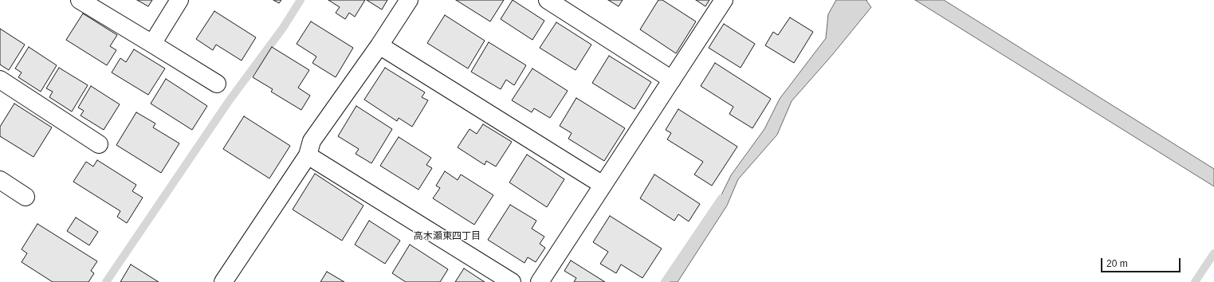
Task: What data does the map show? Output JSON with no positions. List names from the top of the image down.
{
  "districts": ["高木瀬東四丁目"],
  "scale_bar": "20 m"
}
